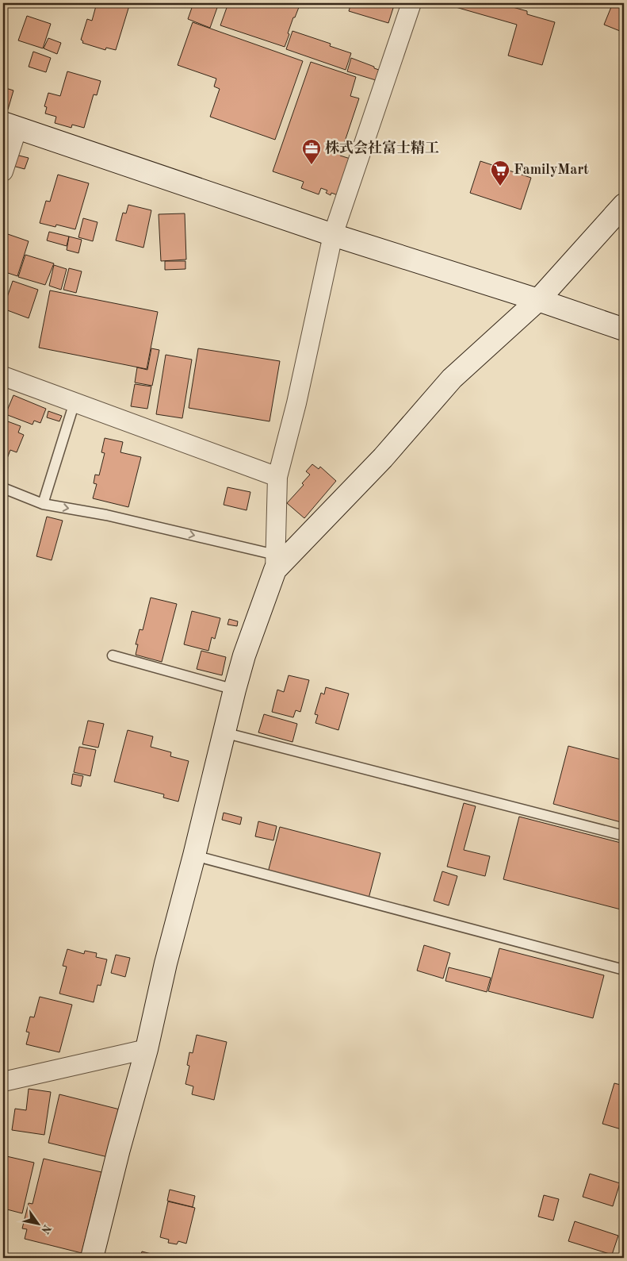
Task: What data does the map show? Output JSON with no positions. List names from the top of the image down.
{
  "places": {
    "office": ["株式会社富士精工"],
    "supermarket": ["FamilyMart"]
  },
  "north": "bottom right"
}
